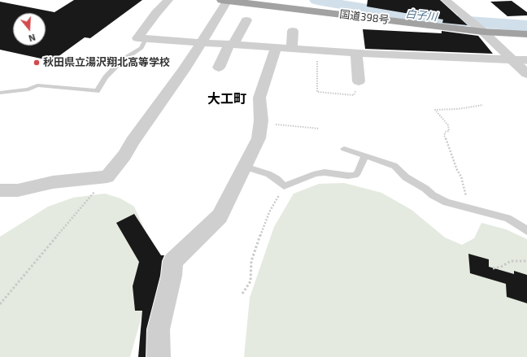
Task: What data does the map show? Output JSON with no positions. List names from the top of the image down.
{
  "streets": {
    "highway": ["国道398号"]
  },
  "districts": ["大工町"],
  "water": ["白子川"],
  "places": ["秋田県立湯沢翔北高等学校"],
  "north": "bottom"
}
